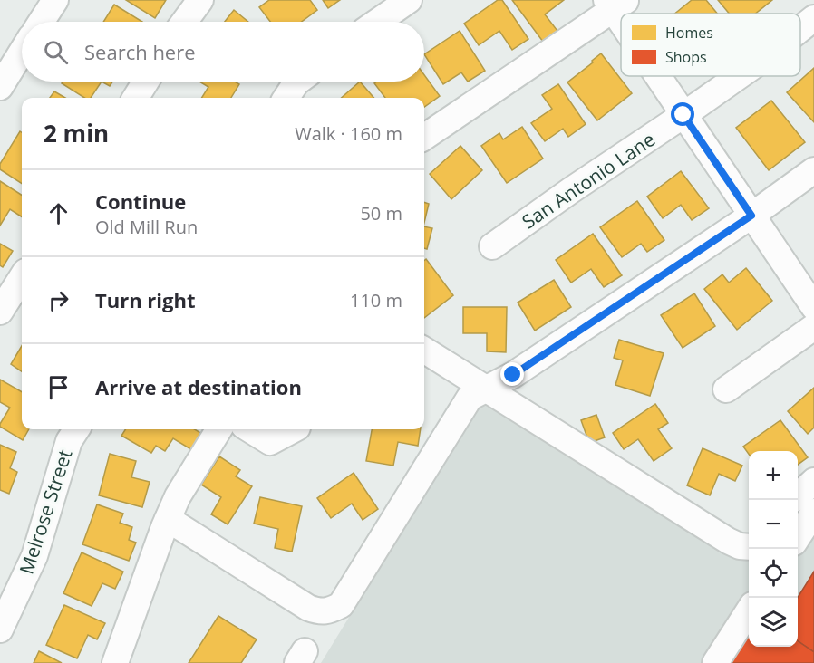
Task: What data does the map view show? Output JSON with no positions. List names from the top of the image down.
{
  "streets": {
    "street": ["San Antonio Lane", "Melrose Street"]
  },
  "legend": ["Homes", "Shops"],
  "page": {
    "search": "Search here",
    "heading": ["2 min", "Walk · 160 m"],
    "list": [
      ["Continue", "Old Mill Run", "50 m"],
      ["Turn right", "110 m"],
      "Arrive at destination"
    ],
    "map_buttons": ["+", "−"]
  }
}
